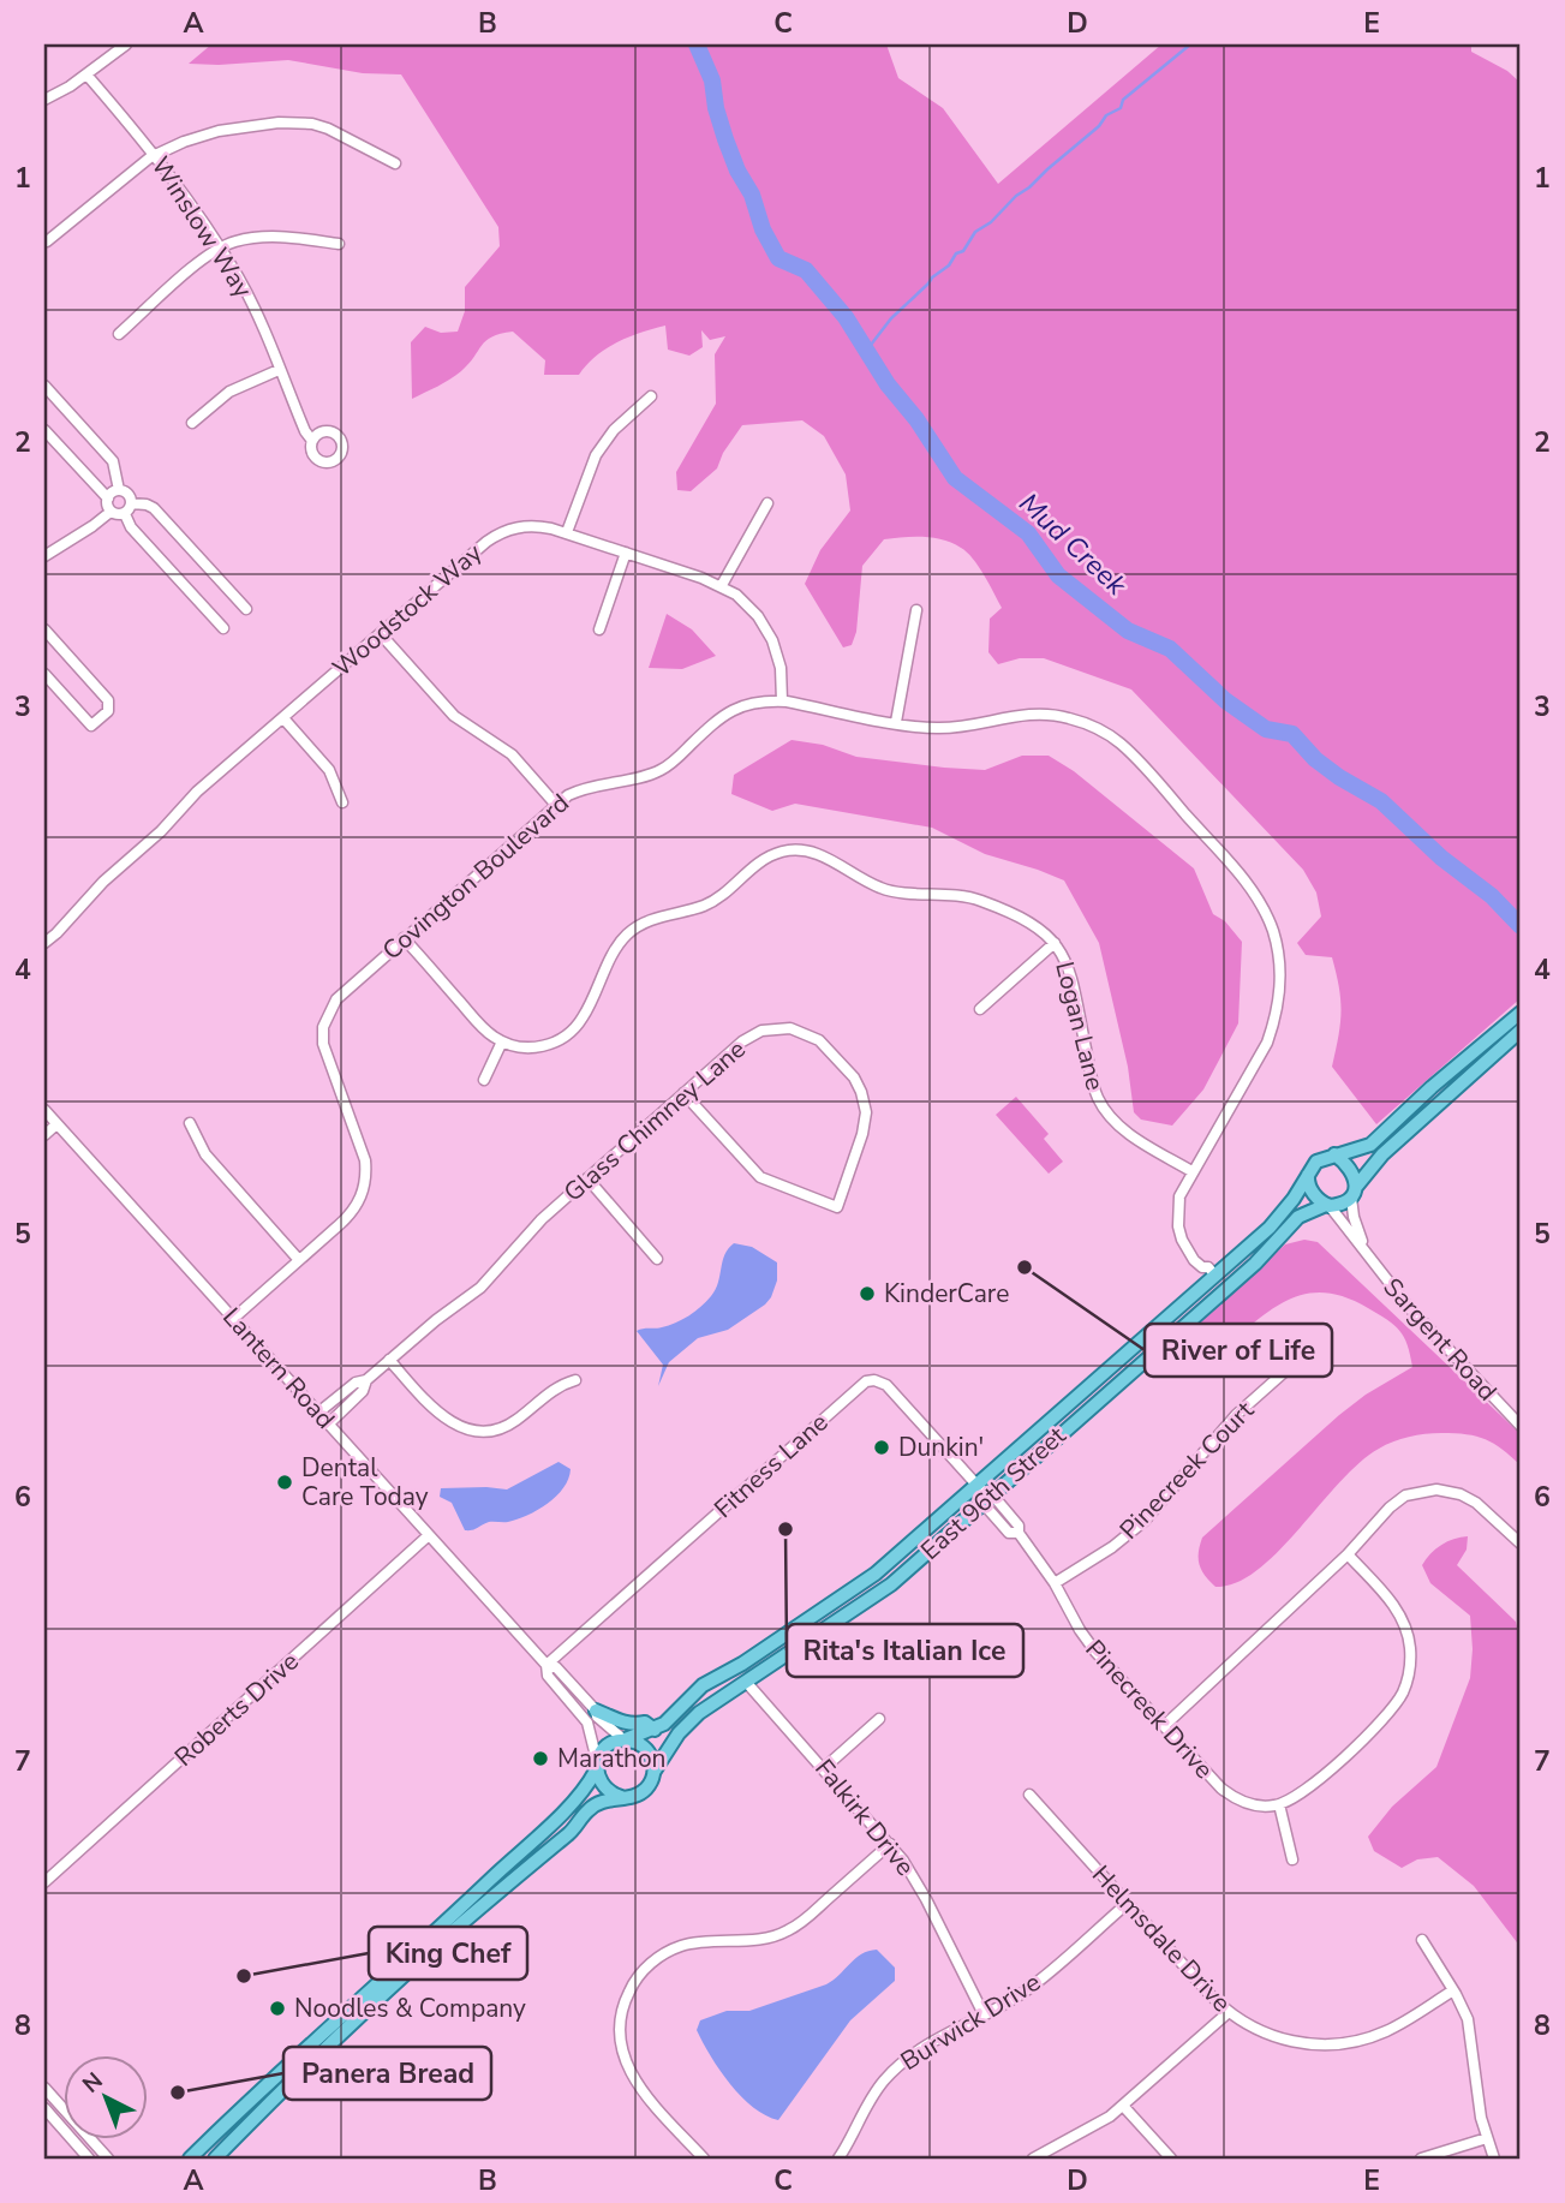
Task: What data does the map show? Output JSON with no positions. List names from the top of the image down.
{
  "streets": {
    "main road": ["East 96th Street"],
    "street": [
      "Winslow Way",
      "Woodstock Way",
      "Covington Boulevard",
      "Logan Lane",
      "Glass Chimney Lane",
      "Sargent Road",
      "Lantern Road",
      "Fitness Lane",
      "Pinecreek Court",
      "Roberts Drive",
      "Pinecreek Drive",
      "Falkirk Drive",
      "Helmsdale Drive",
      "Burwick Drive"
    ]
  },
  "crossings": [
    ["Woodstock Way", "Covington Boulevard"],
    ["Covington Boulevard", "Logan Lane"],
    ["Covington Boulevard", "Lantern Road"],
    ["Covington Boulevard", "East 96th Street"],
    ["Glass Chimney Lane", "Lantern Road"],
    ["Sargent Road", "East 96th Street"],
    ["Lantern Road", "Fitness Lane"],
    ["Lantern Road", "East 96th Street"],
    ["Lantern Road", "Roberts Drive"],
    ["Fitness Lane", "East 96th Street"],
    ["Fitness Lane", "Pinecreek Drive"],
    ["Pinecreek Court", "Pinecreek Drive"],
    ["East 96th Street", "Pinecreek Drive"],
    ["East 96th Street", "Falkirk Drive"],
    ["Falkirk Drive", "Burwick Drive"],
    ["Helmsdale Drive", "Burwick Drive"]
  ],
  "water": ["Mud Creek"],
  "places": [
    "River of Life",
    "KinderCare",
    "Dunkin'",
    "Dental Care Today",
    "Rita's Italian Ice",
    "Marathon",
    "King Chef",
    "Noodles & Company",
    "Panera Bread"
  ],
  "north": "top left",
  "grid": {
    "columns": [
      "A",
      "B",
      "C",
      "D",
      "E"
    ],
    "rows": [
      "1",
      "2",
      "3",
      "4",
      "5",
      "6",
      "7",
      "8"
    ]
  }
}
